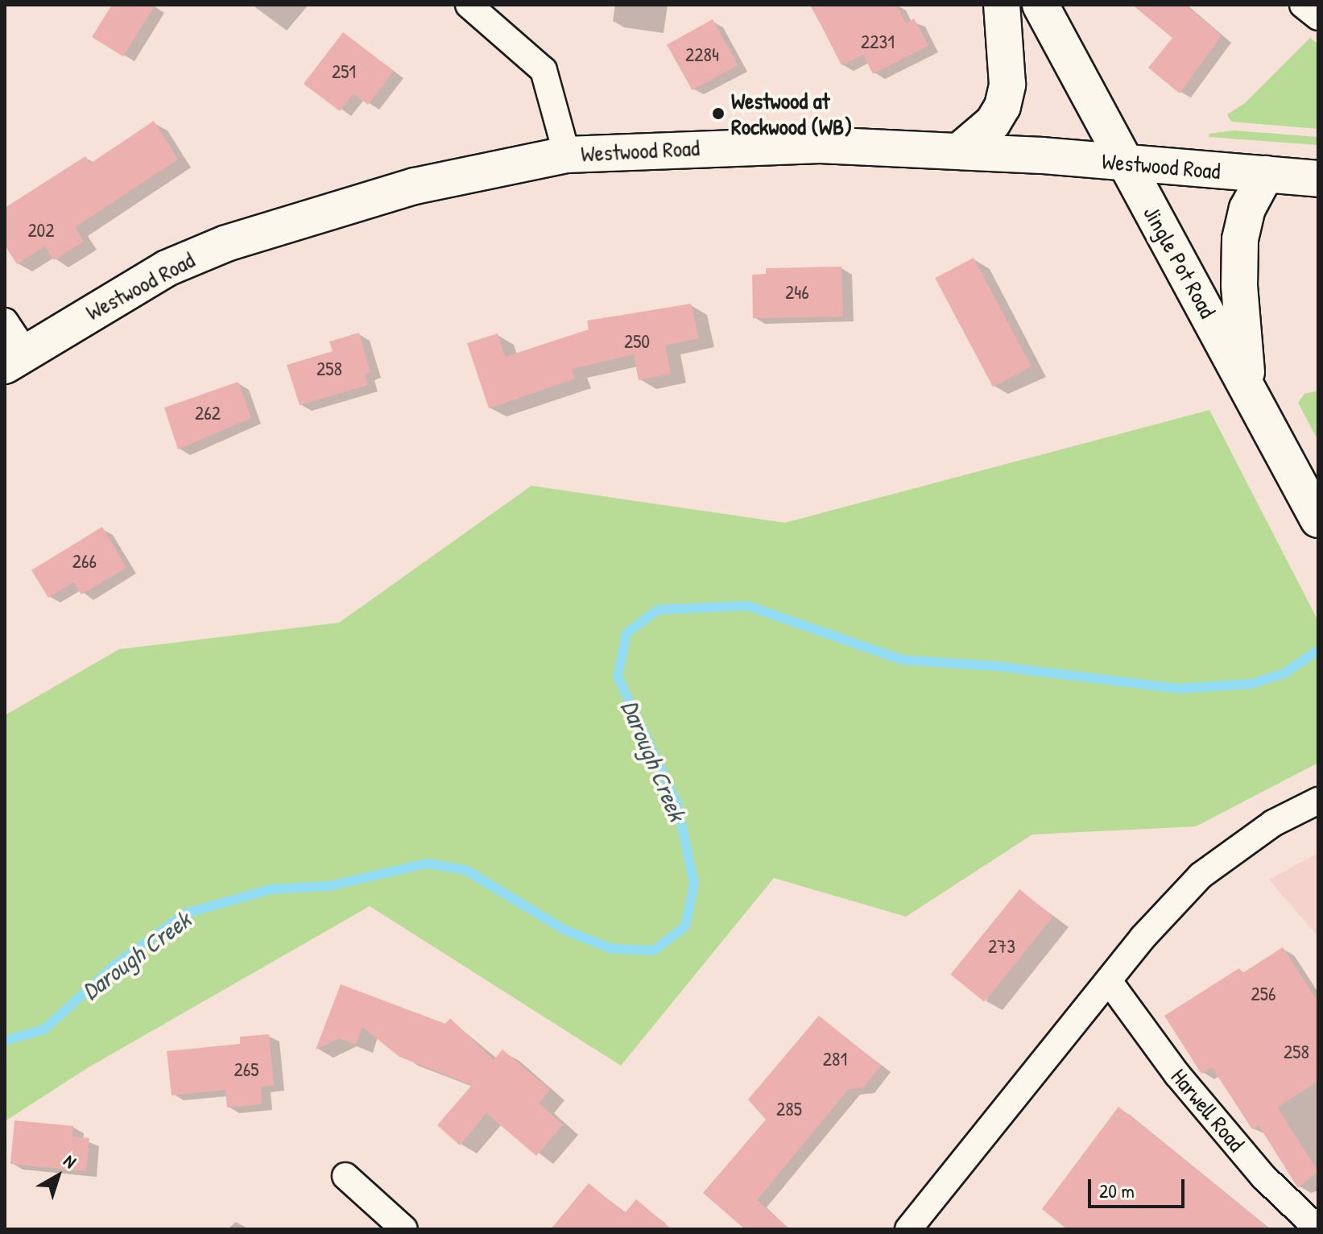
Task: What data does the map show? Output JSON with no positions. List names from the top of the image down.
{
  "streets": {
    "street": ["Westwood Road", "Jingle Pot Road", "Harwell Road"]
  },
  "crossings": [
    ["Westwood Road", "Jingle Pot Road"]
  ],
  "water": ["Darough Creek"],
  "places": ["Westwood at Rockwood (WB)"],
  "house_numbers": [
    "2231",
    "2284",
    "251",
    "202",
    "246",
    "250",
    "258",
    "262",
    "266",
    "273",
    "256",
    "258",
    "281",
    "265",
    "285"
  ],
  "scale_bar": "20 m",
  "north": "top right"
}
